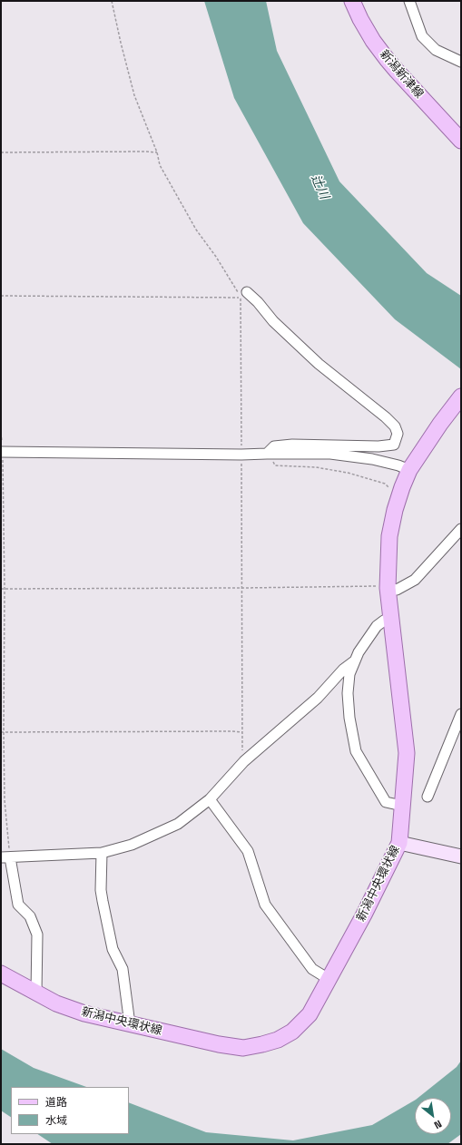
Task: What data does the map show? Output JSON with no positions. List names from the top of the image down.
{
  "streets": {
    "main road": ["新潟新津線", "新潟中央環状線"]
  },
  "water": ["辻川"],
  "legend": ["道路", "水域"],
  "north": "bottom right"
}
